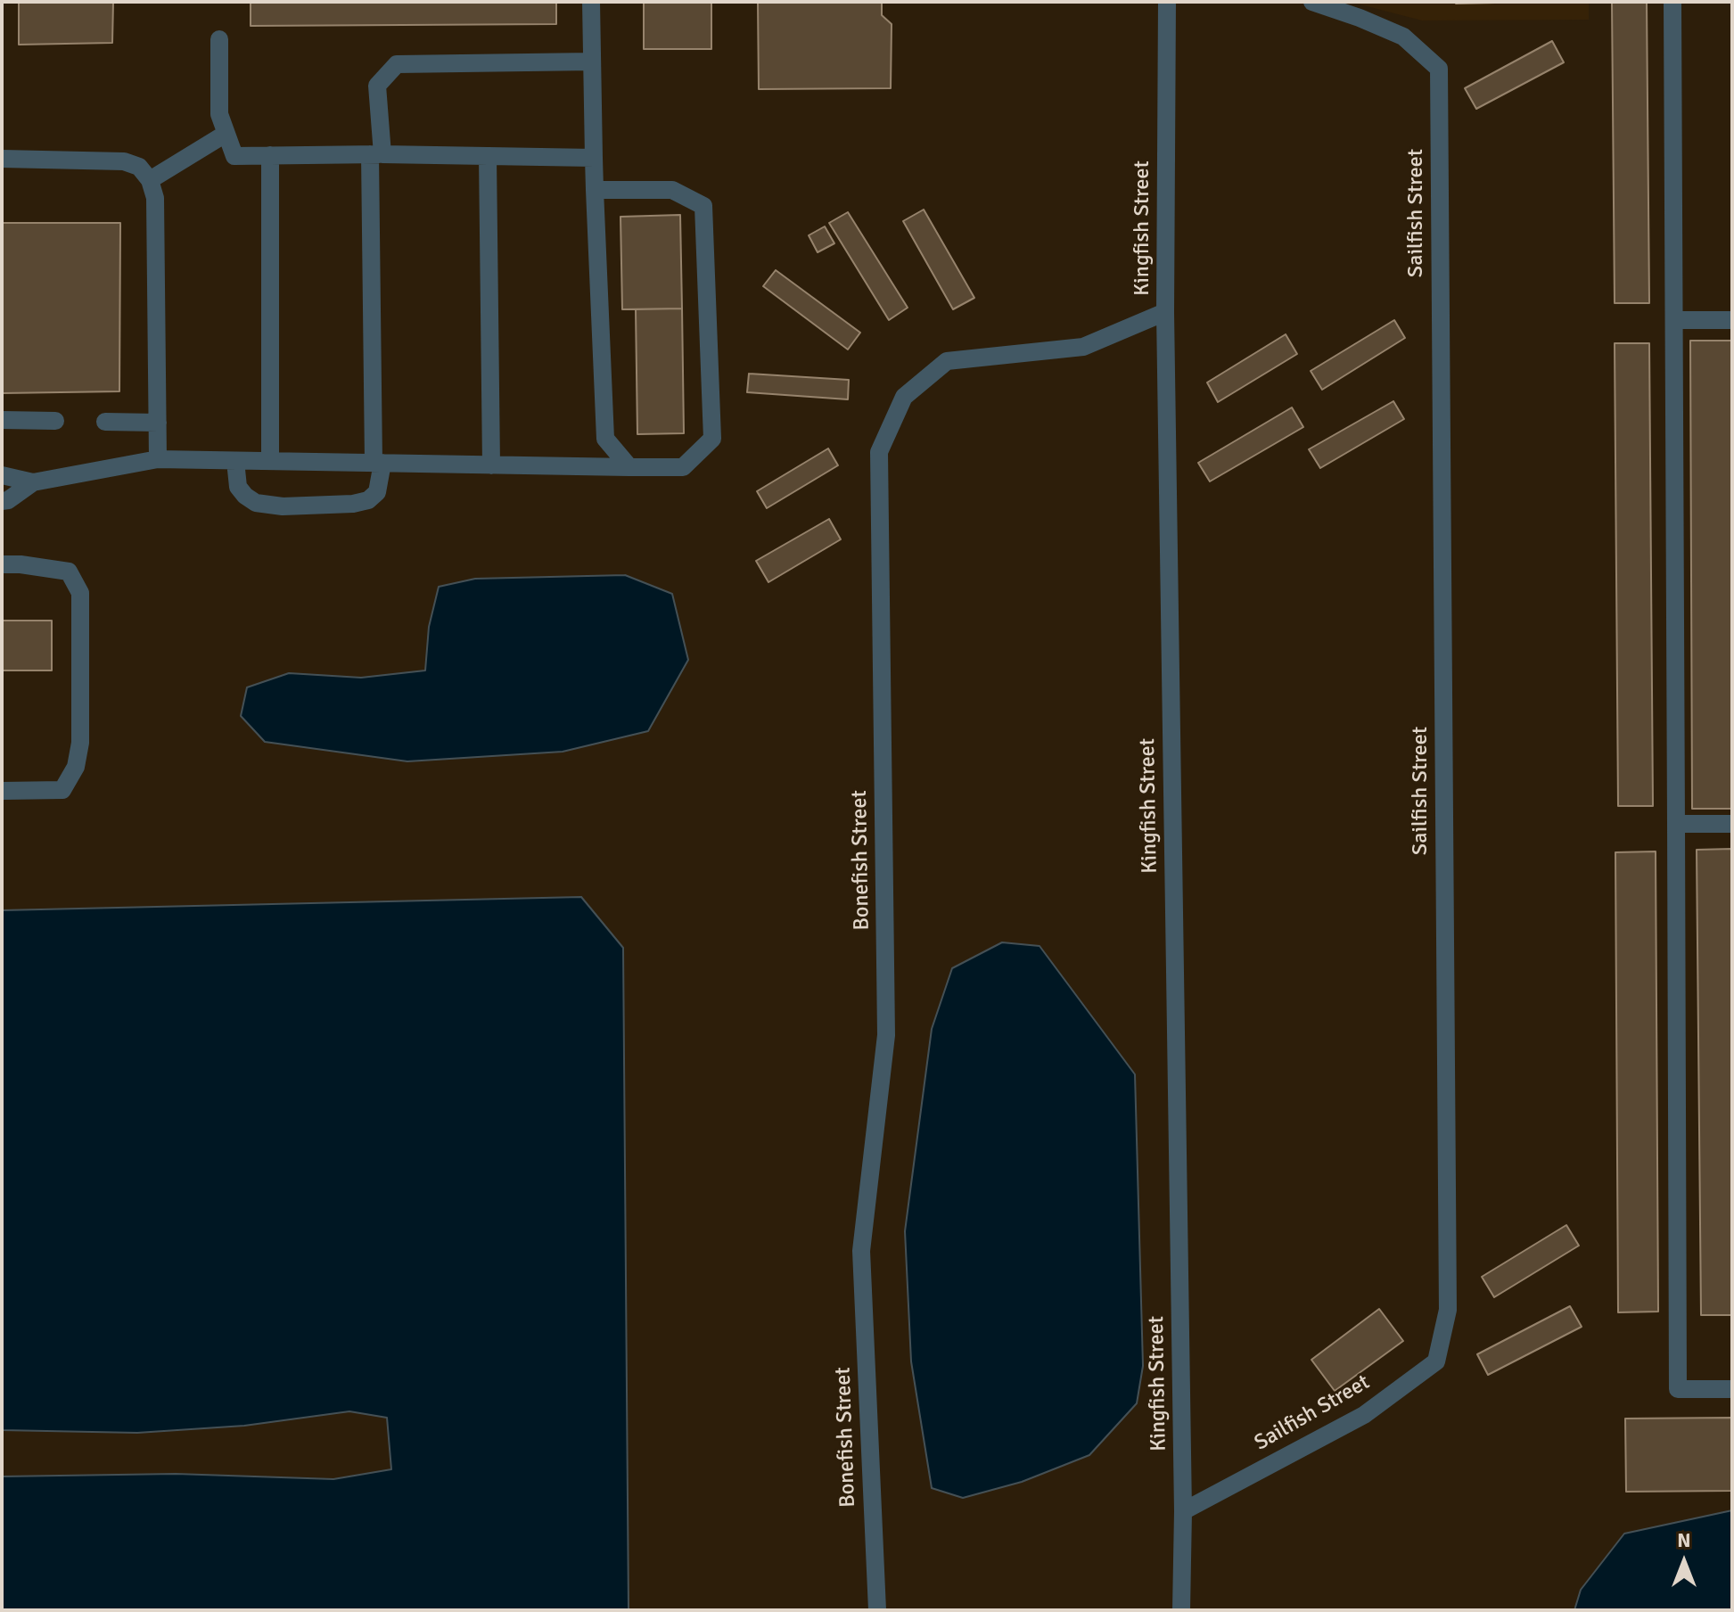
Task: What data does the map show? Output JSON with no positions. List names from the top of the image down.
{
  "streets": {
    "lane": ["Sailfish Street", "Kingfish Street", "Bonefish Street"]
  },
  "crossings": [
    ["Sailfish Street", "Kingfish Street"],
    ["Kingfish Street", "Bonefish Street"]
  ],
  "north": "top"
}
